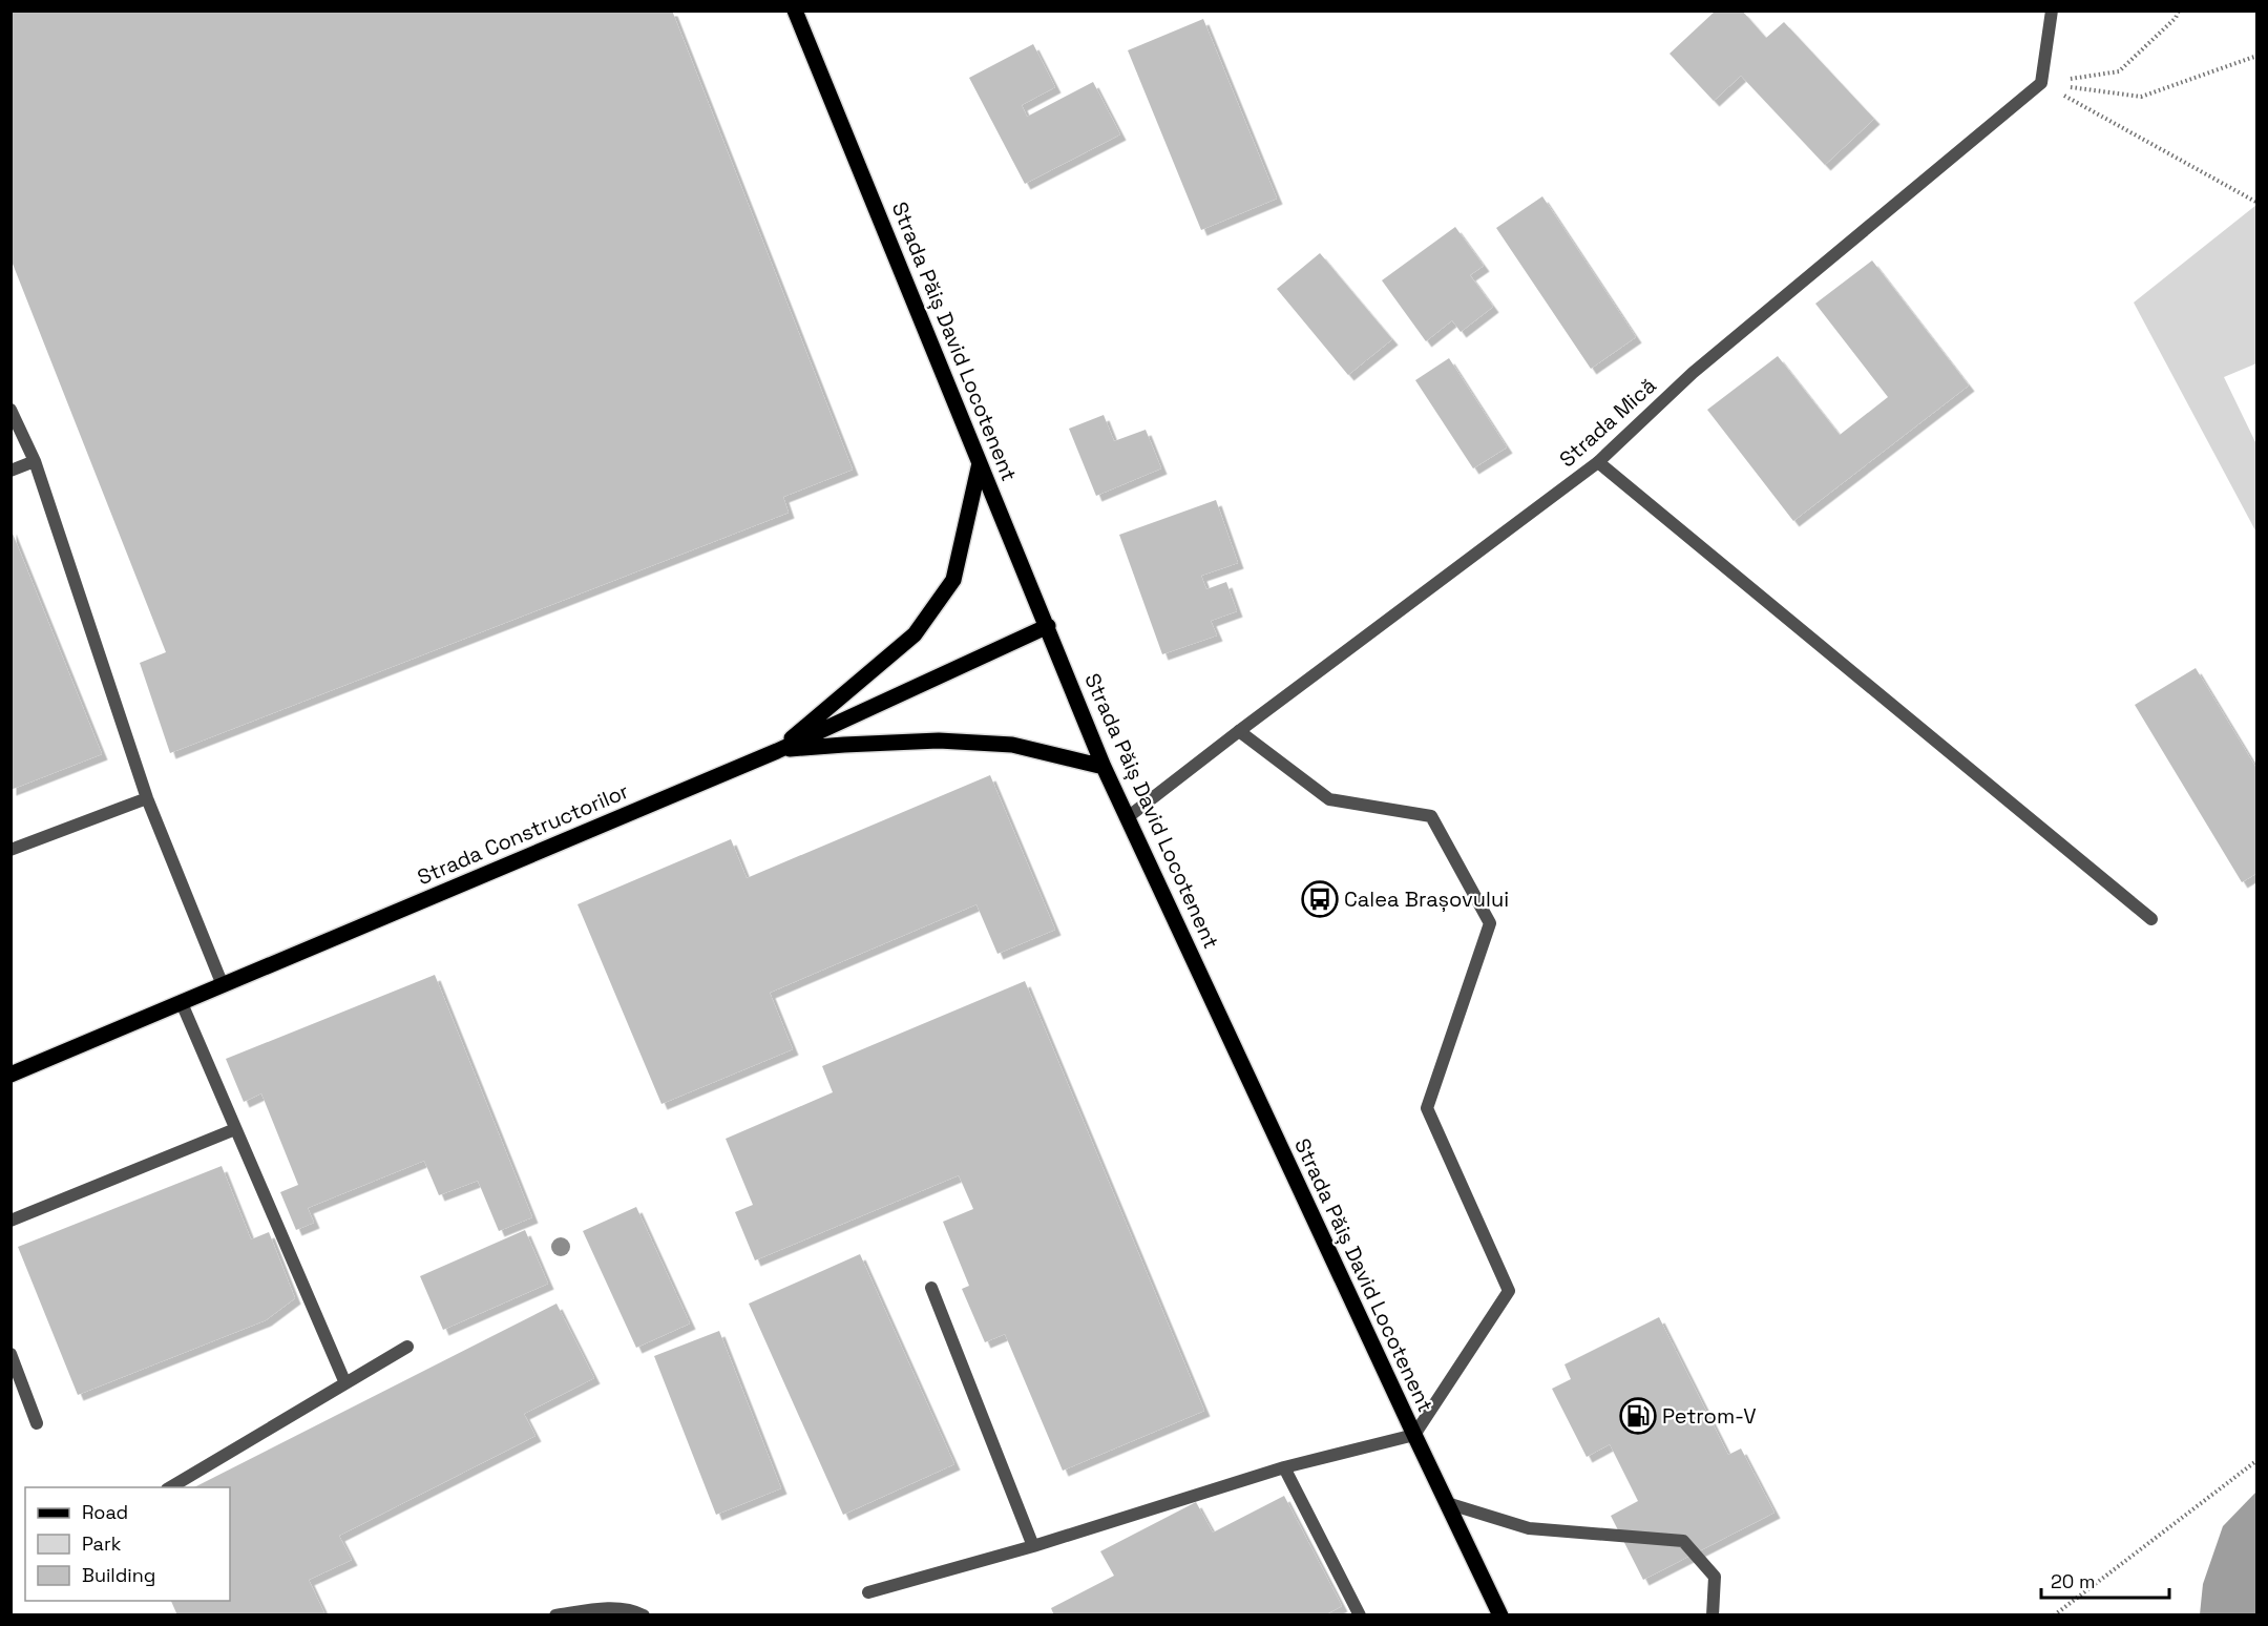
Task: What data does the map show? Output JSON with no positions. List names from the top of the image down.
{
  "streets": {
    "main road": ["Strada Păiș David Locotenent", "Strada Constructorilor"],
    "street": ["Strada Mică"]
  },
  "crossings": [
    ["Strada Păiș David Locotenent", "Strada Mică"],
    ["Strada Păiș David Locotenent", "Strada Constructorilor"]
  ],
  "places": {
    "bus stop": ["Calea Brașovului"],
    "fuel station": ["Petrom-V"]
  },
  "legend": ["Road", "Park", "Building"],
  "scale_bar": "20 m"
}
